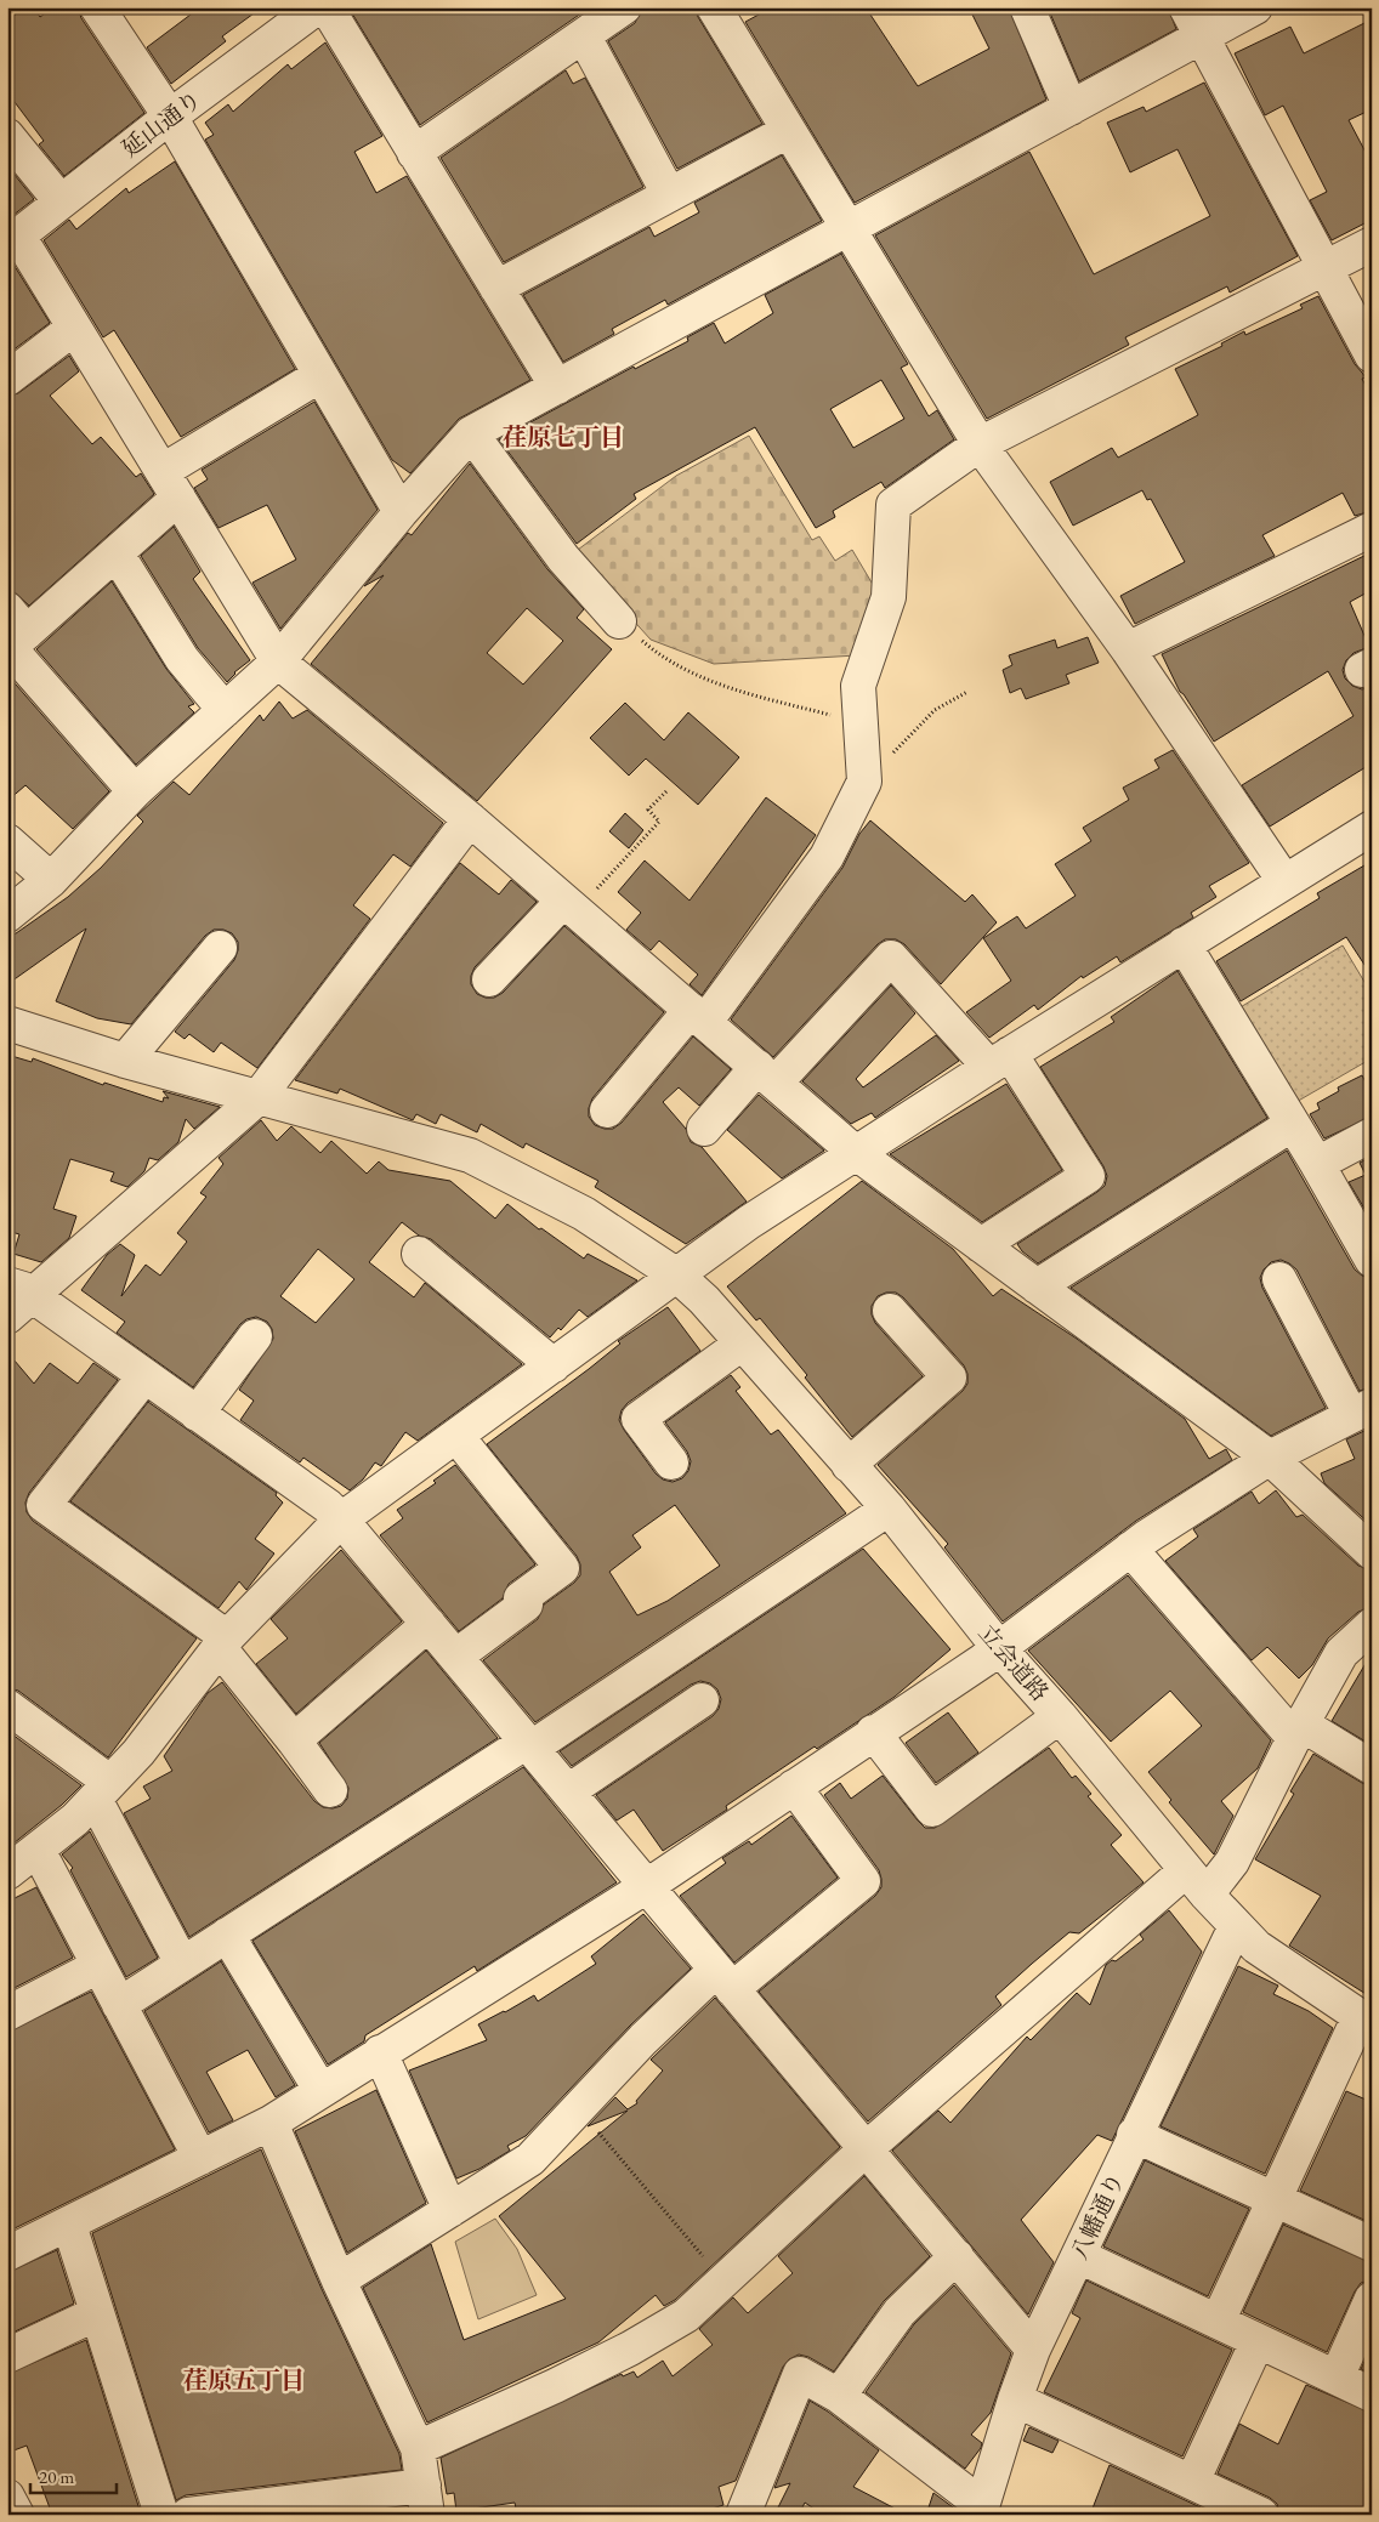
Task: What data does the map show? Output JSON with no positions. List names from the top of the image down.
{
  "streets": {
    "street": ["延山通り", "立会道路", "八幡通り"]
  },
  "crossings": [
    ["立会道路", "八幡通り"]
  ],
  "districts": ["荏原七丁目", "荏原五丁目"],
  "scale_bar": "20 m"
}
